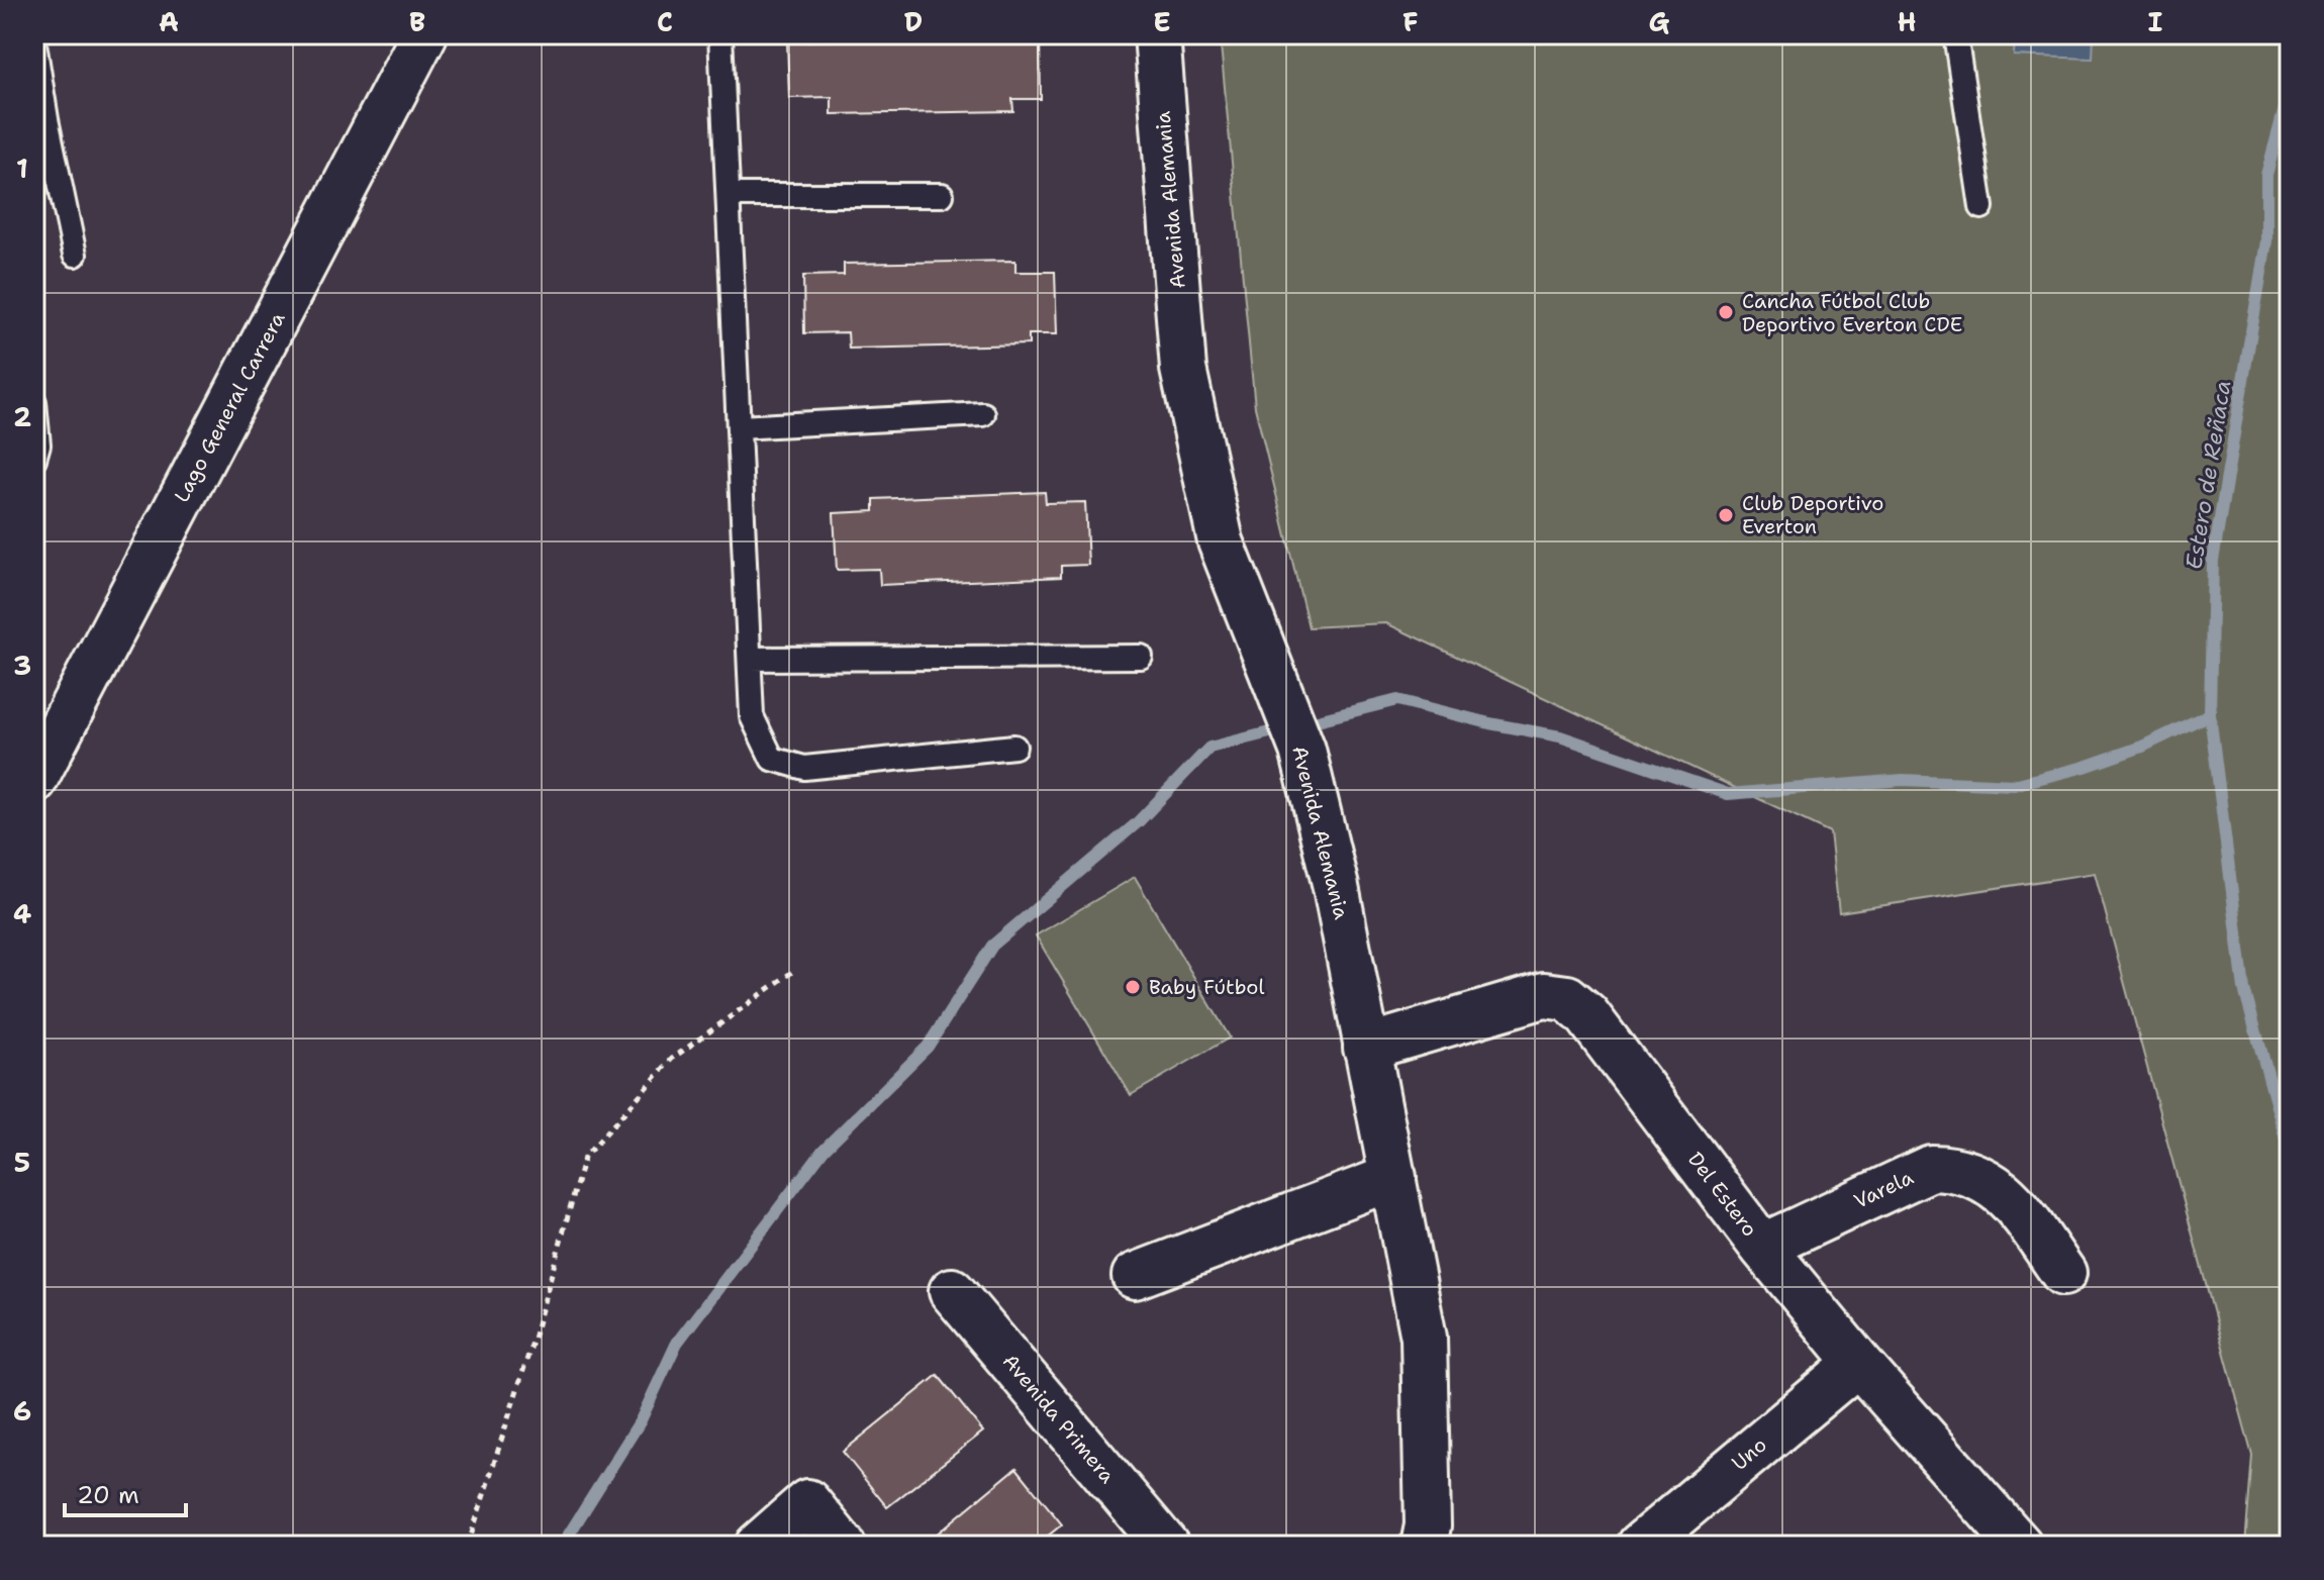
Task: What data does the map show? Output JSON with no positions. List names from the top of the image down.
{
  "streets": {
    "street": [
      "Avenida Alemania",
      "Lago General Carrera",
      "Varela",
      "Del Estero",
      "Avenida Primera",
      "Uno"
    ]
  },
  "crossings": [
    ["Avenida Alemania", "Del Estero"],
    ["Varela", "Del Estero"],
    ["Del Estero", "Uno"]
  ],
  "water": ["Estero de Reñaca"],
  "places": ["Cancha Fútbol Club Deportivo Everton CDE", "Club Deportivo Everton", "Baby Fútbol"],
  "scale_bar": "20 m",
  "grid": {
    "columns": [
      "A",
      "B",
      "C",
      "D",
      "E",
      "F",
      "G",
      "H",
      "I"
    ],
    "rows": [
      "1",
      "2",
      "3",
      "4",
      "5",
      "6"
    ]
  }
}
